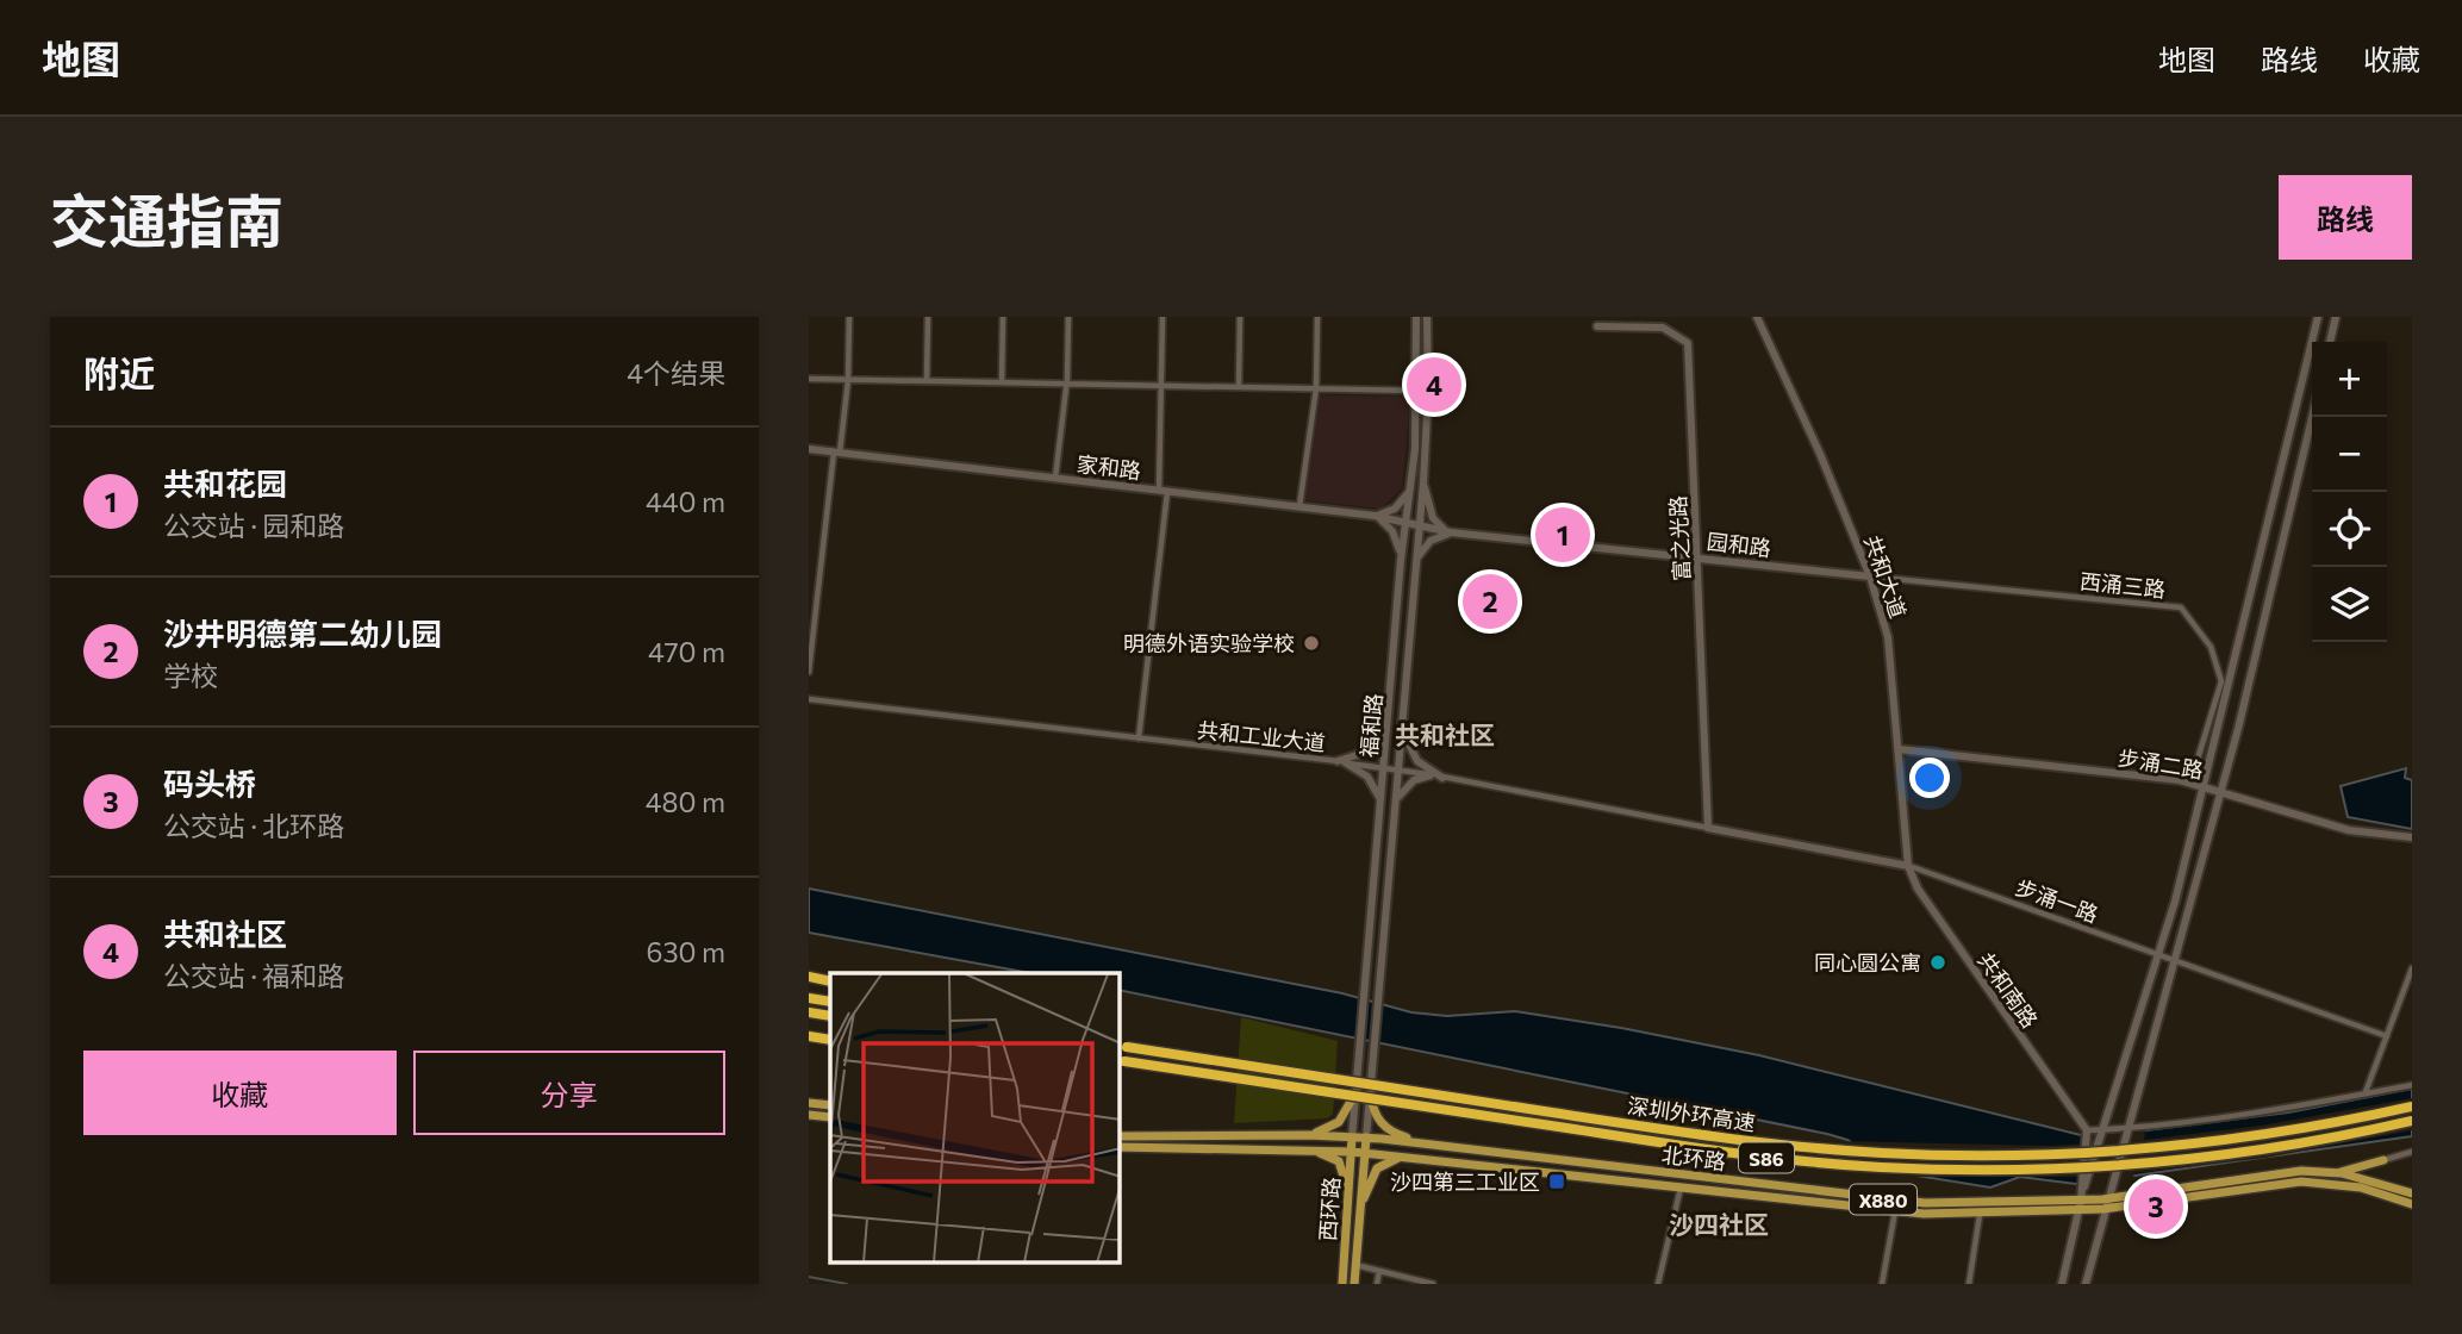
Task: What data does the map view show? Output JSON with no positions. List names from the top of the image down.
{
  "streets": {
    "highway": ["深圳外环高速", "S86"],
    "main road": ["北环路", "X880", "西环路"],
    "street": [
      "家和路",
      "富之光路",
      "园和路",
      "共和大道",
      "西涌三路",
      "福和路",
      "共和工业大道",
      "步涌二路",
      "步涌一路",
      "共和南路"
    ]
  },
  "crossings": [
    ["家和路", "园和路"],
    ["家和路", "福和路"],
    ["富之光路", "园和路"],
    ["富之光路", "共和工业大道"],
    ["富之光路", "步涌一路"],
    ["园和路", "共和大道"],
    ["园和路", "西涌三路"],
    ["园和路", "福和路"],
    ["共和大道", "西涌三路"],
    ["共和大道", "步涌二路"],
    ["共和大道", "步涌一路"],
    ["共和大道", "共和南路"],
    ["西涌三路", "步涌二路"],
    ["福和路", "共和工业大道"],
    ["福和路", "北环路"],
    ["福和路", "西环路"],
    ["共和工业大道", "步涌一路"],
    ["步涌一路", "共和南路"],
    ["北环路", "西环路"]
  ],
  "districts": ["共和社区", "沙四社区"],
  "places": {
    "other": ["明德外语实验学校", "同心圆公寓"],
    "transit": ["沙四第三工业区"]
  },
  "page": {
    "header": "地图",
    "nav": ["地图", "路线", "收藏"],
    "title": "交通指南",
    "buttons": [
      "路线",
      ["收藏", "分享"]
    ],
    "heading": ["附近", "4个结果"],
    "map_buttons": ["+", "−"],
    "pins": [
      "4",
      "1",
      "2",
      "3"
    ],
    "list": [
      {
        "mark": "1",
        "name": "共和花园",
        "note": "公交站 · 园和路",
        "value": "440 m"
      },
      {
        "mark": "2",
        "name": "沙井明德第二幼儿园",
        "note": "学校",
        "value": "470 m"
      },
      {
        "mark": "3",
        "name": "码头桥",
        "note": "公交站 · 北环路",
        "value": "480 m"
      },
      {
        "mark": "4",
        "name": "共和社区",
        "note": "公交站 · 福和路",
        "value": "630 m"
      }
    ]
  }
}
